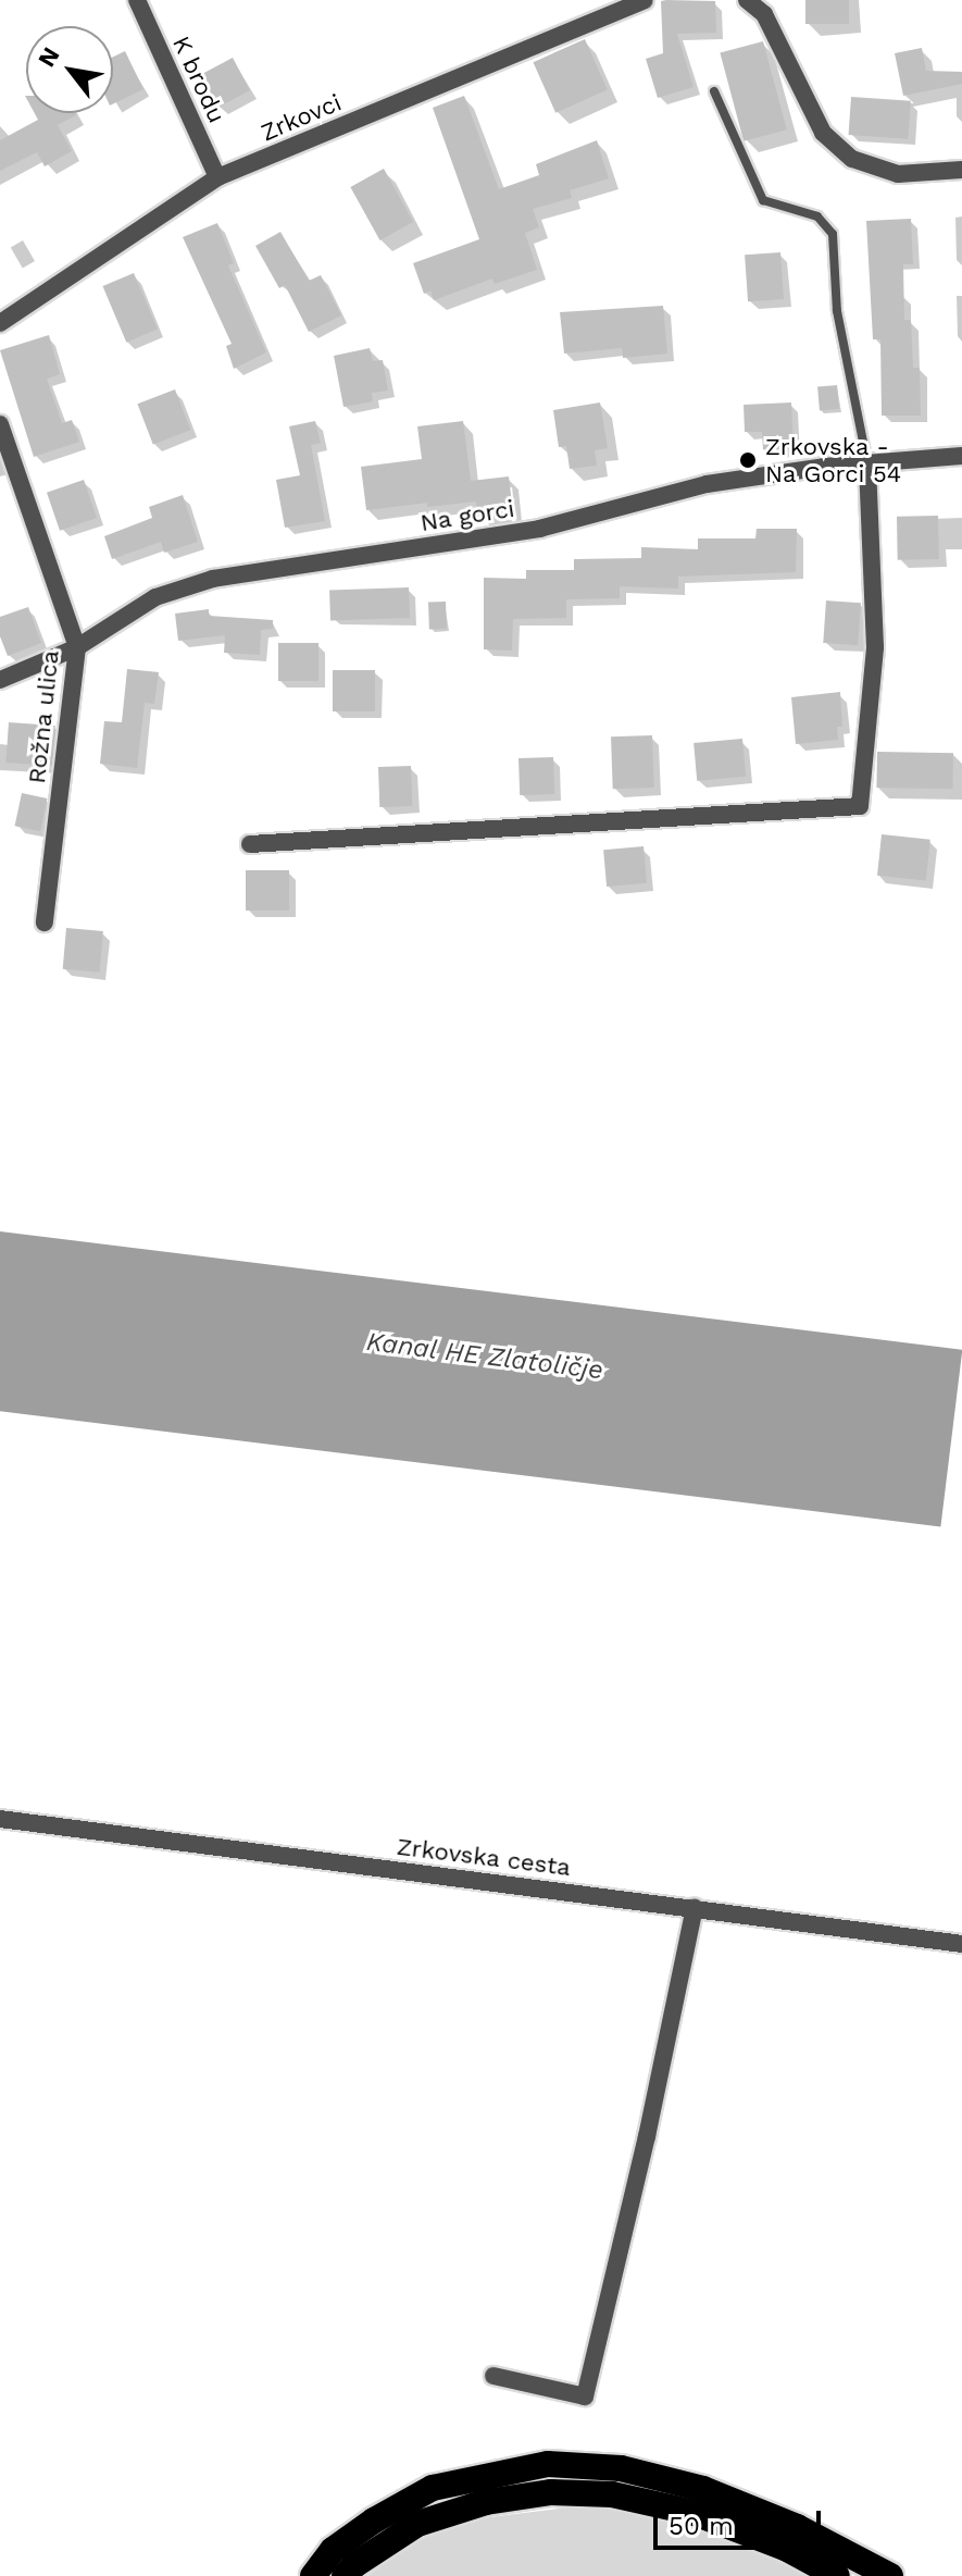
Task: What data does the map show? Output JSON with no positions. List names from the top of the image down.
{
  "streets": {
    "street": [
      "K brodu",
      "Zrkovci",
      "Na gorci",
      "Rožna ulica",
      "Zrkovska cesta"
    ]
  },
  "crossings": [
    ["K brodu", "Zrkovci"],
    ["Na gorci", "Rožna ulica"]
  ],
  "water": ["Kanal HE Zlatoličje"],
  "places": ["Zrkovska - Na Gorci 54"],
  "scale_bar": "50 m",
  "north": "top left"
}
